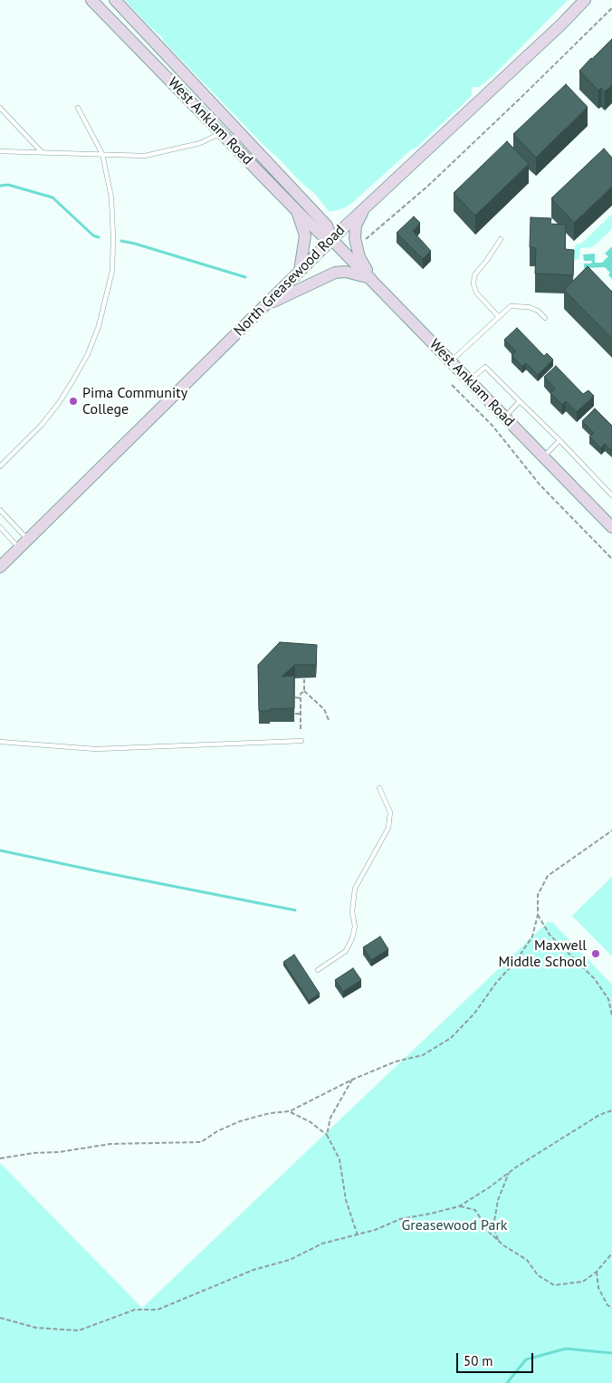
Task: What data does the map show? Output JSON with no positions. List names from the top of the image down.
{
  "streets": {
    "main road": ["West Anklam Road", "North Greasewood Road"]
  },
  "crossings": [
    ["West Anklam Road", "North Greasewood Road"]
  ],
  "parks": ["Greasewood Park"],
  "places": ["Pima Community College", "Maxwell Middle School"],
  "scale_bar": "50 m"
}
